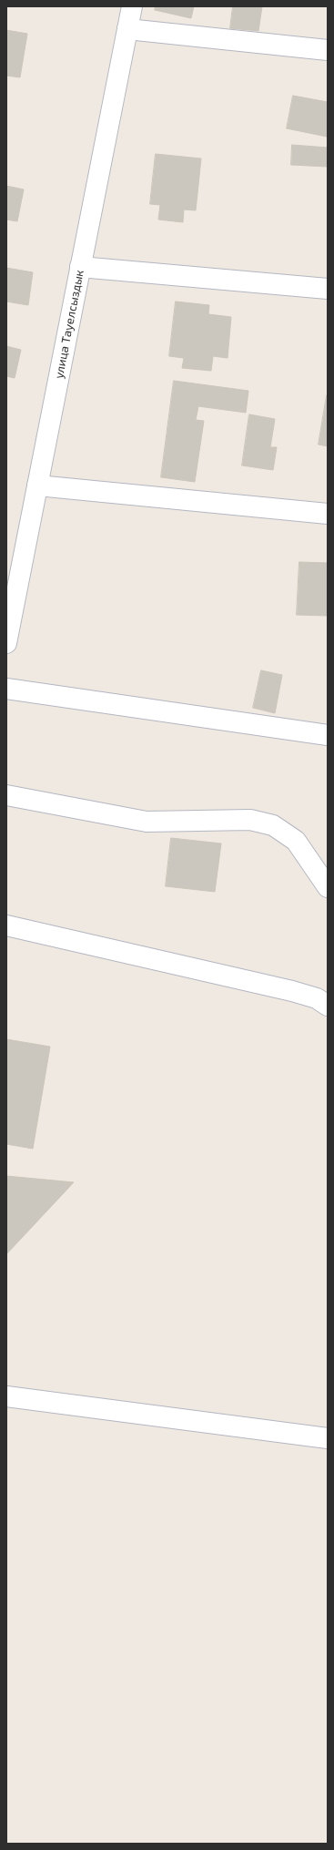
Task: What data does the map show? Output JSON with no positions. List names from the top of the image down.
{
  "streets": {
    "street": ["улица Тауелсыздык"]
  }
}
